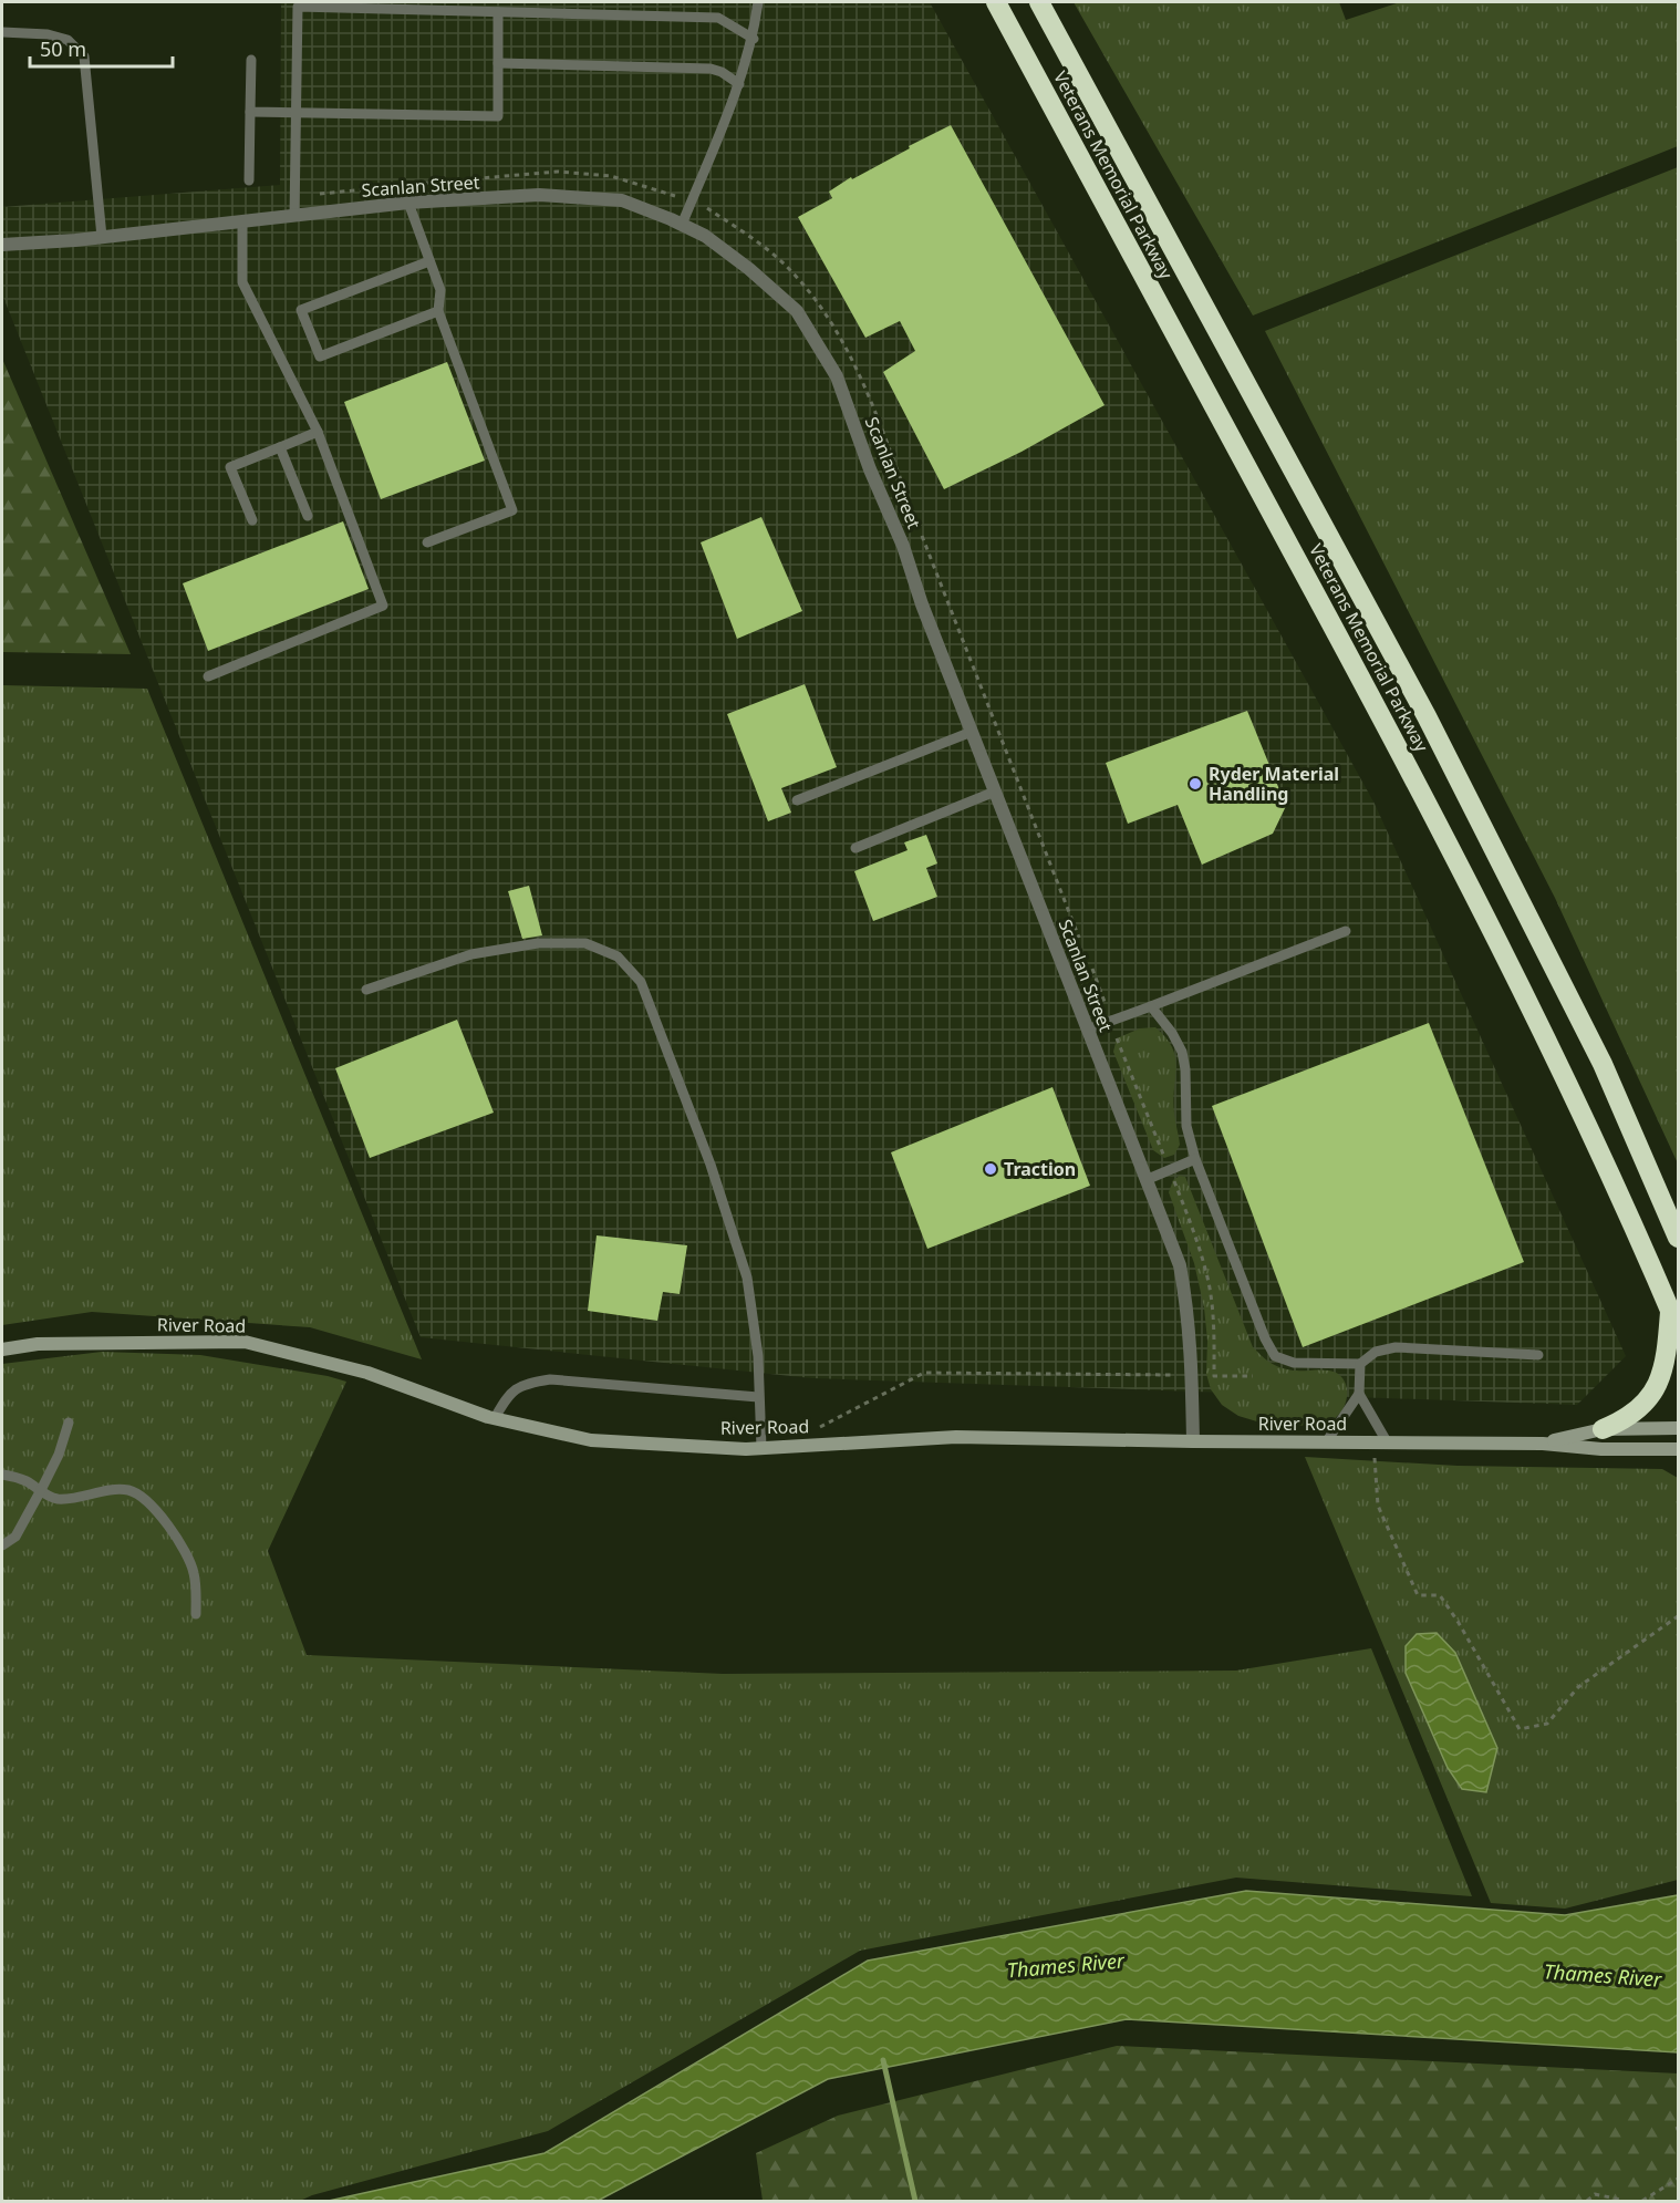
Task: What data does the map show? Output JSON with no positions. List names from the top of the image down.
{
  "streets": {
    "highway": ["Veterans Memorial Parkway"],
    "street": ["Scanlan Street", "River Road"]
  },
  "crossings": [
    ["Scanlan Street", "River Road"]
  ],
  "water": ["Thames River"],
  "places": ["Ryder Material Handling", "Traction"],
  "scale_bar": "50 m"
}
